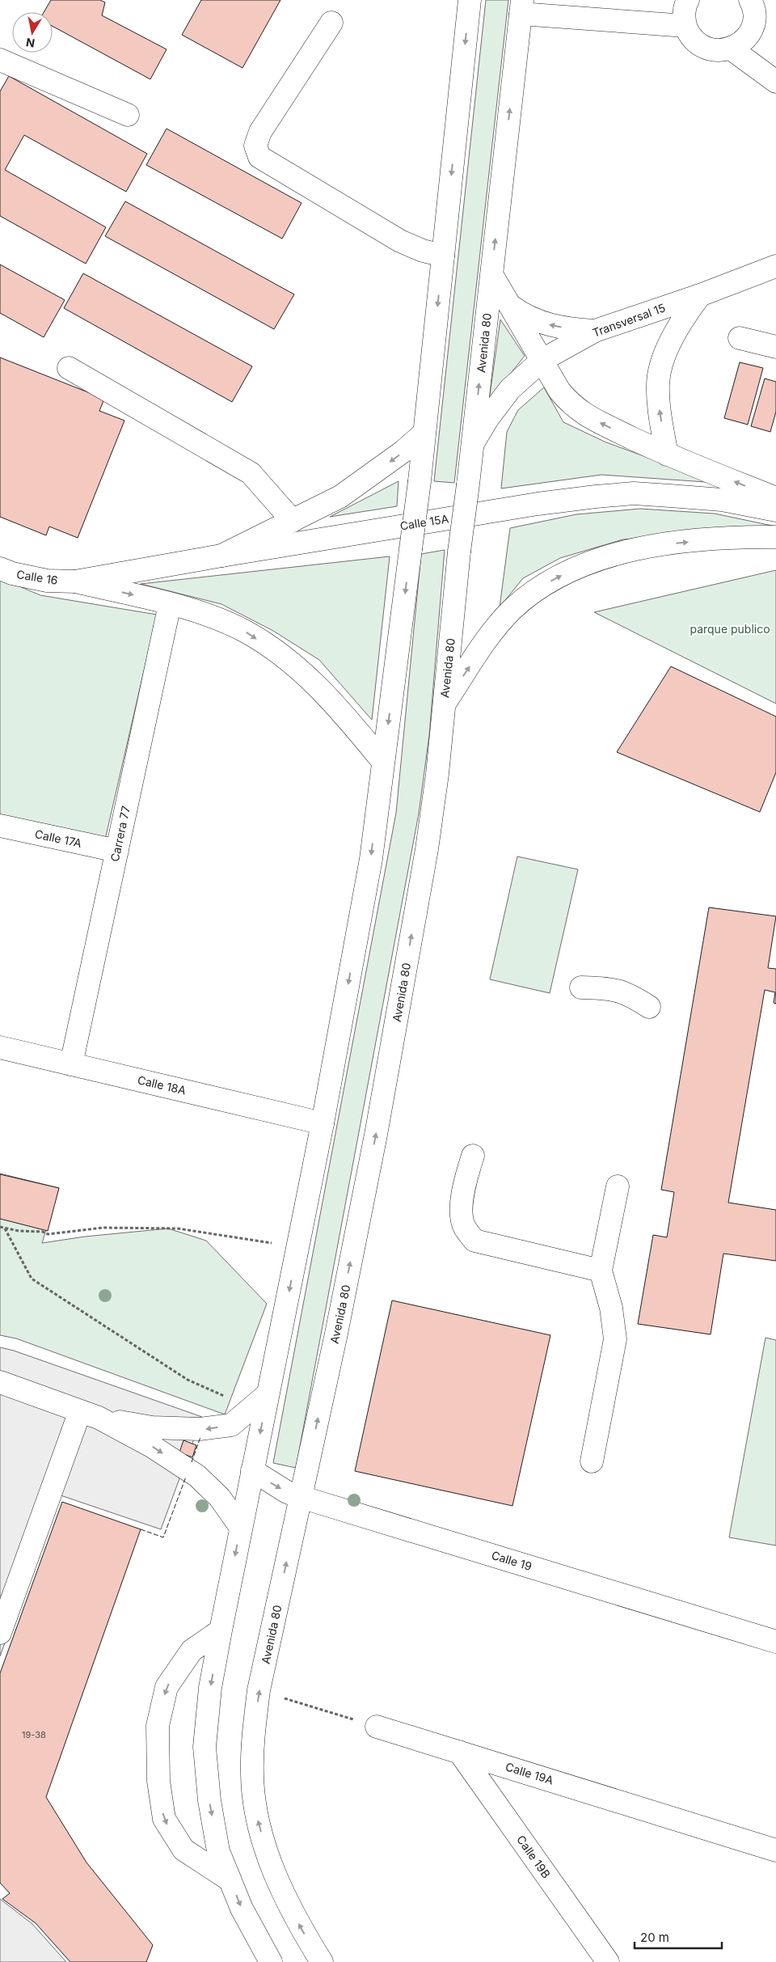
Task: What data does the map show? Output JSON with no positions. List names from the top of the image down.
{
  "streets": {
    "main road": [
      "Transversal 15",
      "Avenida 80",
      "Calle 15A",
      "Calle 16",
      "Carrera 77",
      "Calle 17A",
      "Calle 18A",
      "Calle 19",
      "Calle 19A",
      "Calle 19B"
    ]
  },
  "crossings": [
    ["Transversal 15", "Avenida 80"],
    ["Avenida 80", "Calle 19"],
    ["Calle 15A", "Calle 16"],
    ["Carrera 77", "Calle 17A"],
    ["Carrera 77", "Calle 18A"],
    ["Calle 19A", "Calle 19B"]
  ],
  "parks": ["parque publico"],
  "house_numbers": ["19-38"],
  "scale_bar": "20 m",
  "north": "bottom"
}
